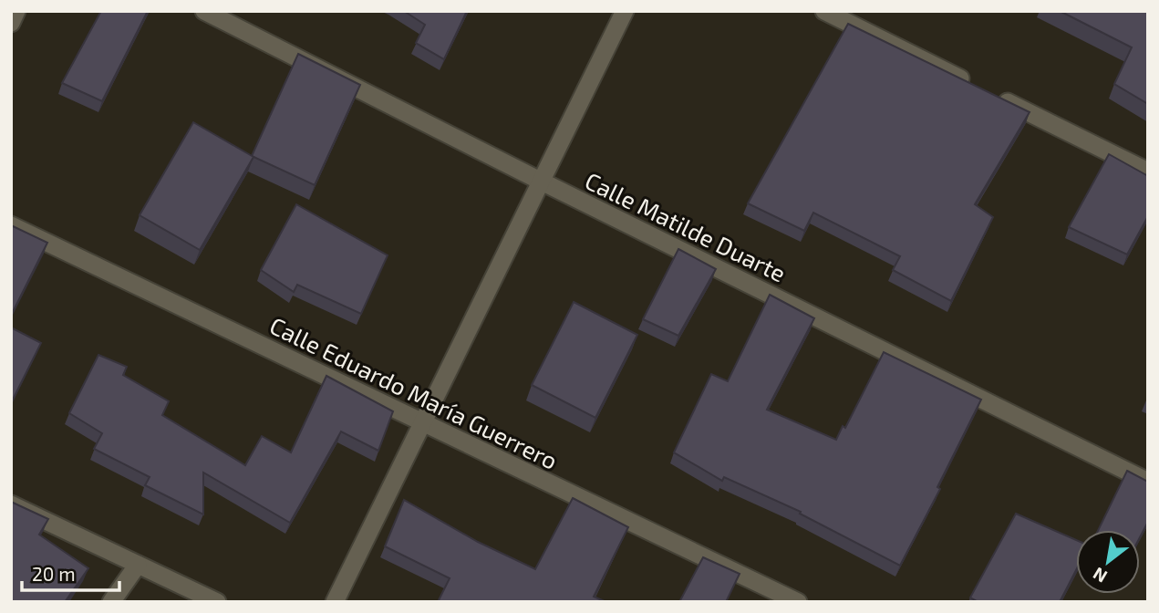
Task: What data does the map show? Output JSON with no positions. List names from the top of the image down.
{
  "streets": {
    "street": ["Calle Matilde Duarte", "Calle Eduardo María Guerrero"]
  },
  "scale_bar": "20 m",
  "north": "bottom left"
}
